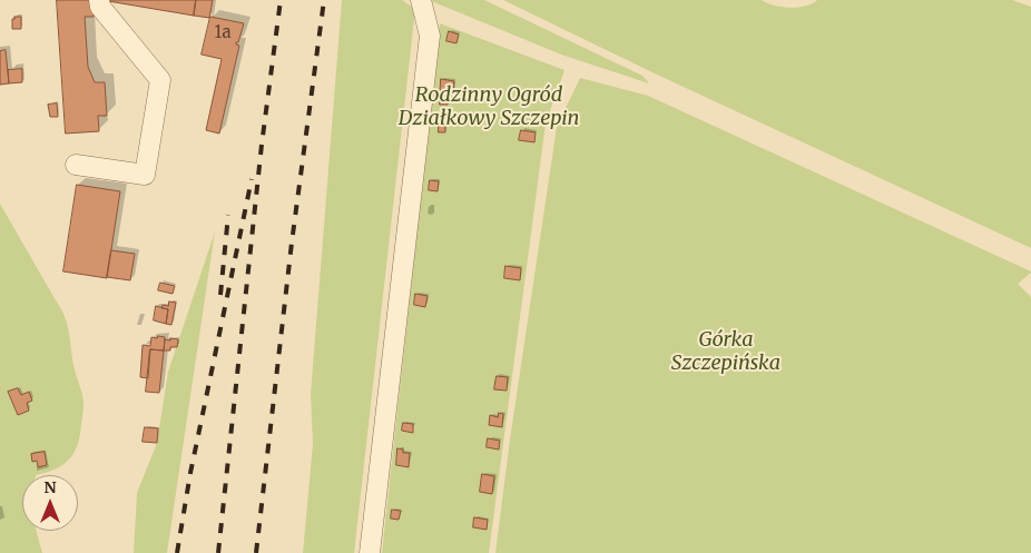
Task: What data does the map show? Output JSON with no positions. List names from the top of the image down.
{
  "parks": ["Rodzinny Ogród Działkowy Szczepin", "Górka Szczepińska"],
  "house_numbers": ["1a"],
  "north": "top"
}
